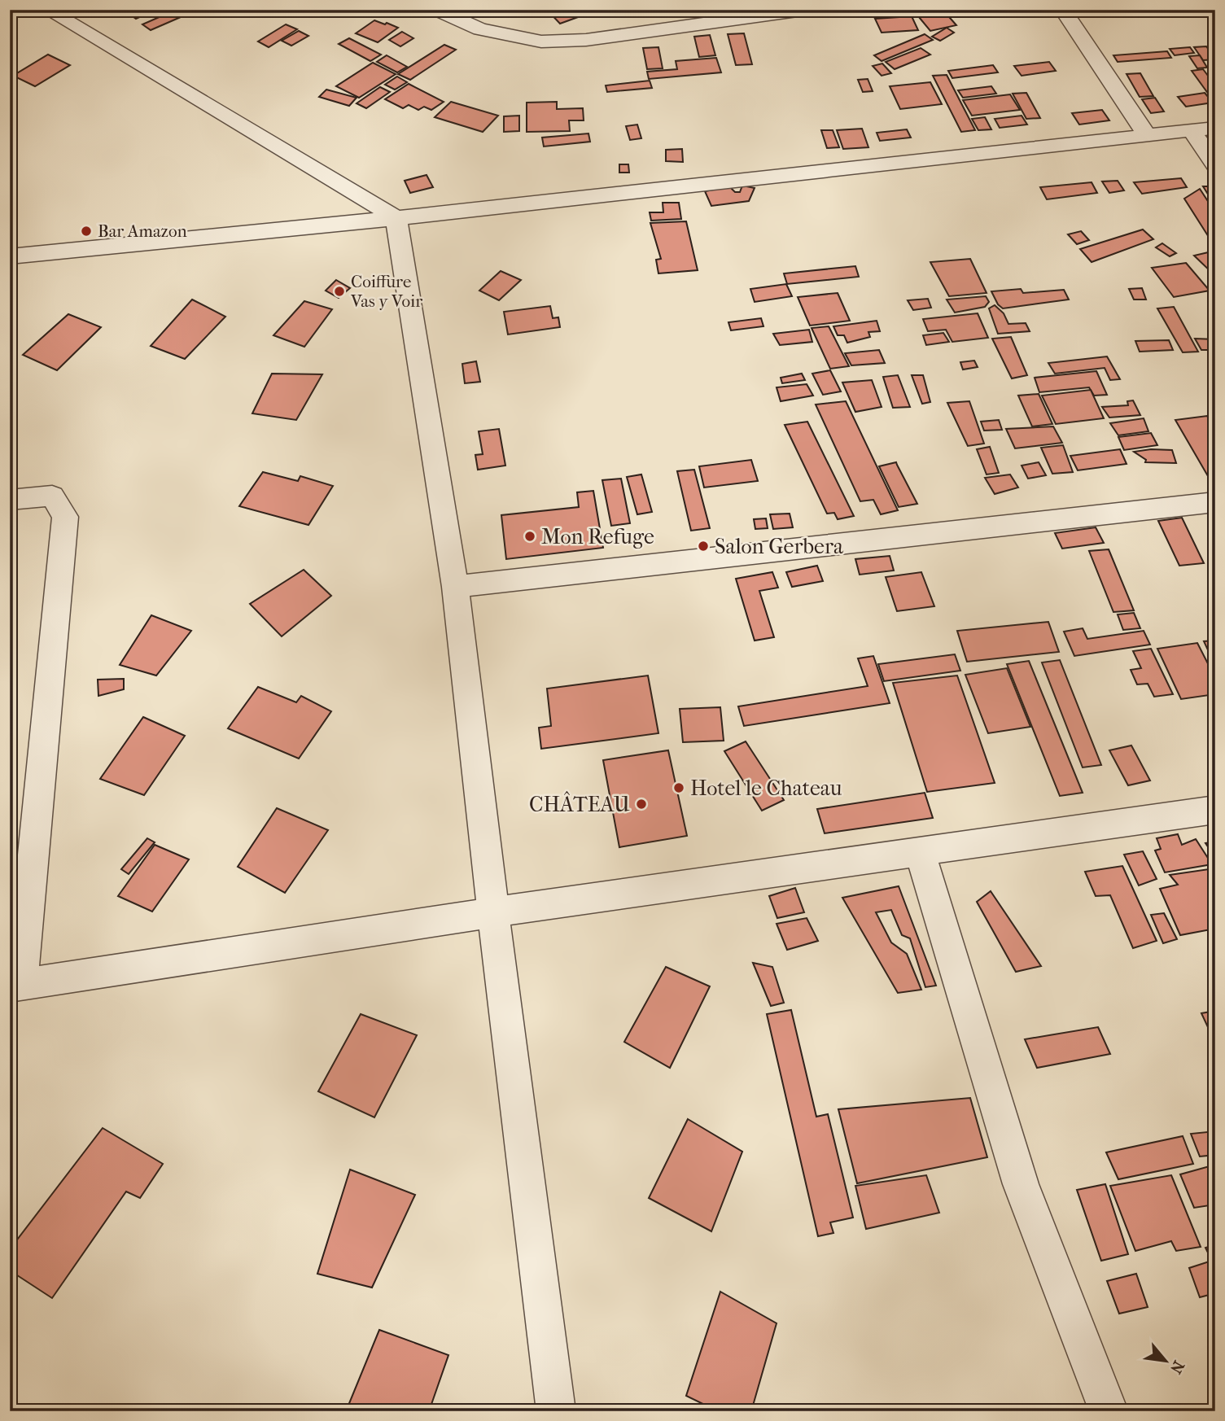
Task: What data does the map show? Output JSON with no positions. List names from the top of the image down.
{
  "places": [
    "Bar Amazon",
    "Coiffure Vas y Voir",
    "Mon Refuge",
    "Salon Gerbera",
    "Hotel le Chateau",
    "CHÂTEAU"
  ],
  "north": "bottom right"
}
